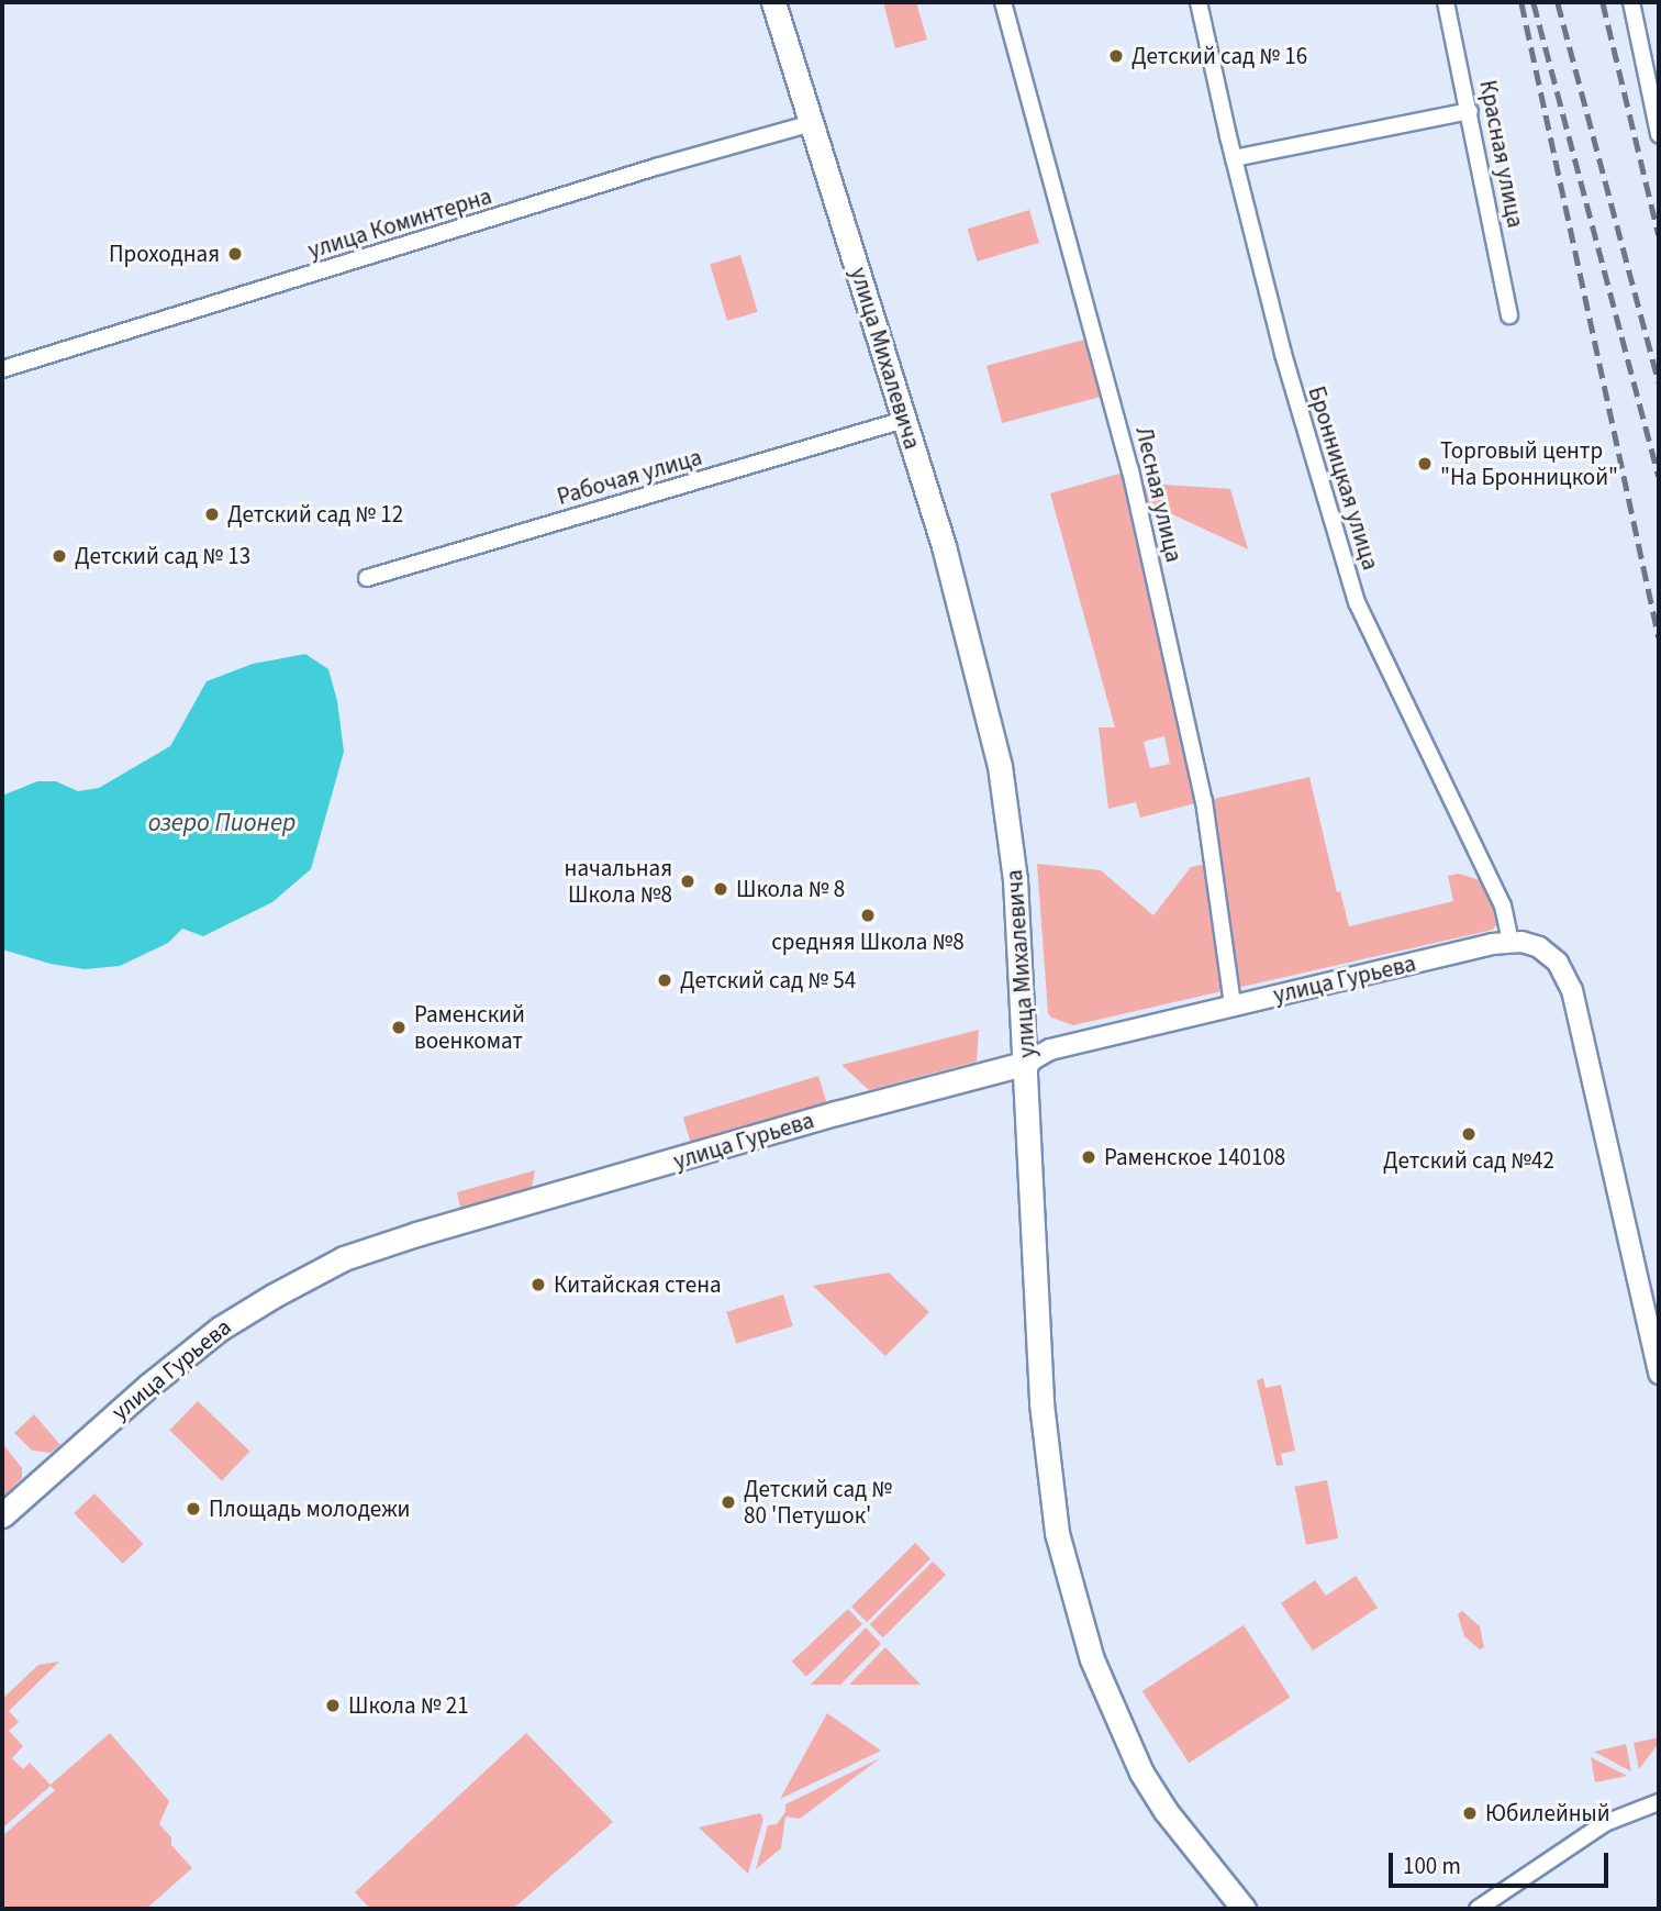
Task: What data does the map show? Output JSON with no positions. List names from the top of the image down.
{
  "streets": {
    "main road": ["улица Михалевича", "улица Гурьева"],
    "street": [
      "Красная улица",
      "улица Коминтерна",
      "Рабочая улица",
      "Бронницкая улица",
      "Лесная улица"
    ]
  },
  "crossings": [
    ["улица Коминтерна", "улица Михалевича"],
    ["улица Михалевича", "Рабочая улица"],
    ["улица Михалевича", "улица Гурьева"],
    ["Бронницкая улица", "улица Гурьева"],
    ["Лесная улица", "улица Гурьева"]
  ],
  "water": ["озеро Пионер"],
  "places": [
    "Детский сад № 16",
    "Проходная",
    "Торговый центр \"На Бронницкой\"",
    "Детский сад № 12",
    "Детский сад № 13",
    "начальная Школа №8",
    "Школа № 8",
    "средняя Школа №8",
    "Детский сад № 54",
    "Раменский военкомат",
    "Детский сад №42",
    "Раменское 140108",
    "Китайская стена",
    "Детский сад № 80 'Петушок'",
    "Площадь молодежи",
    "Школа № 21",
    "Юбилейный"
  ],
  "scale_bar": "100 m"
}
